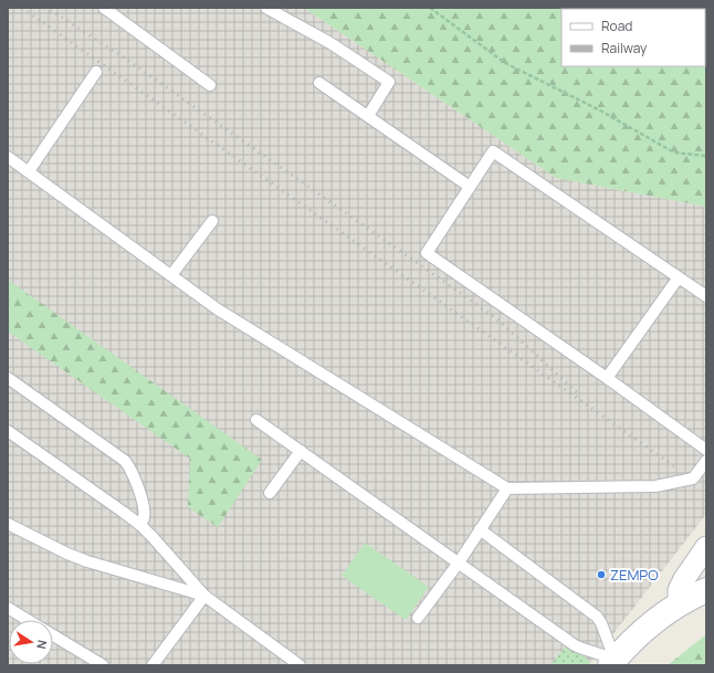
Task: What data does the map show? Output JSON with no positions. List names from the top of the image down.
{
  "places": ["ZEMPO"],
  "legend": ["Road", "Railway"],
  "north": "right"
}
